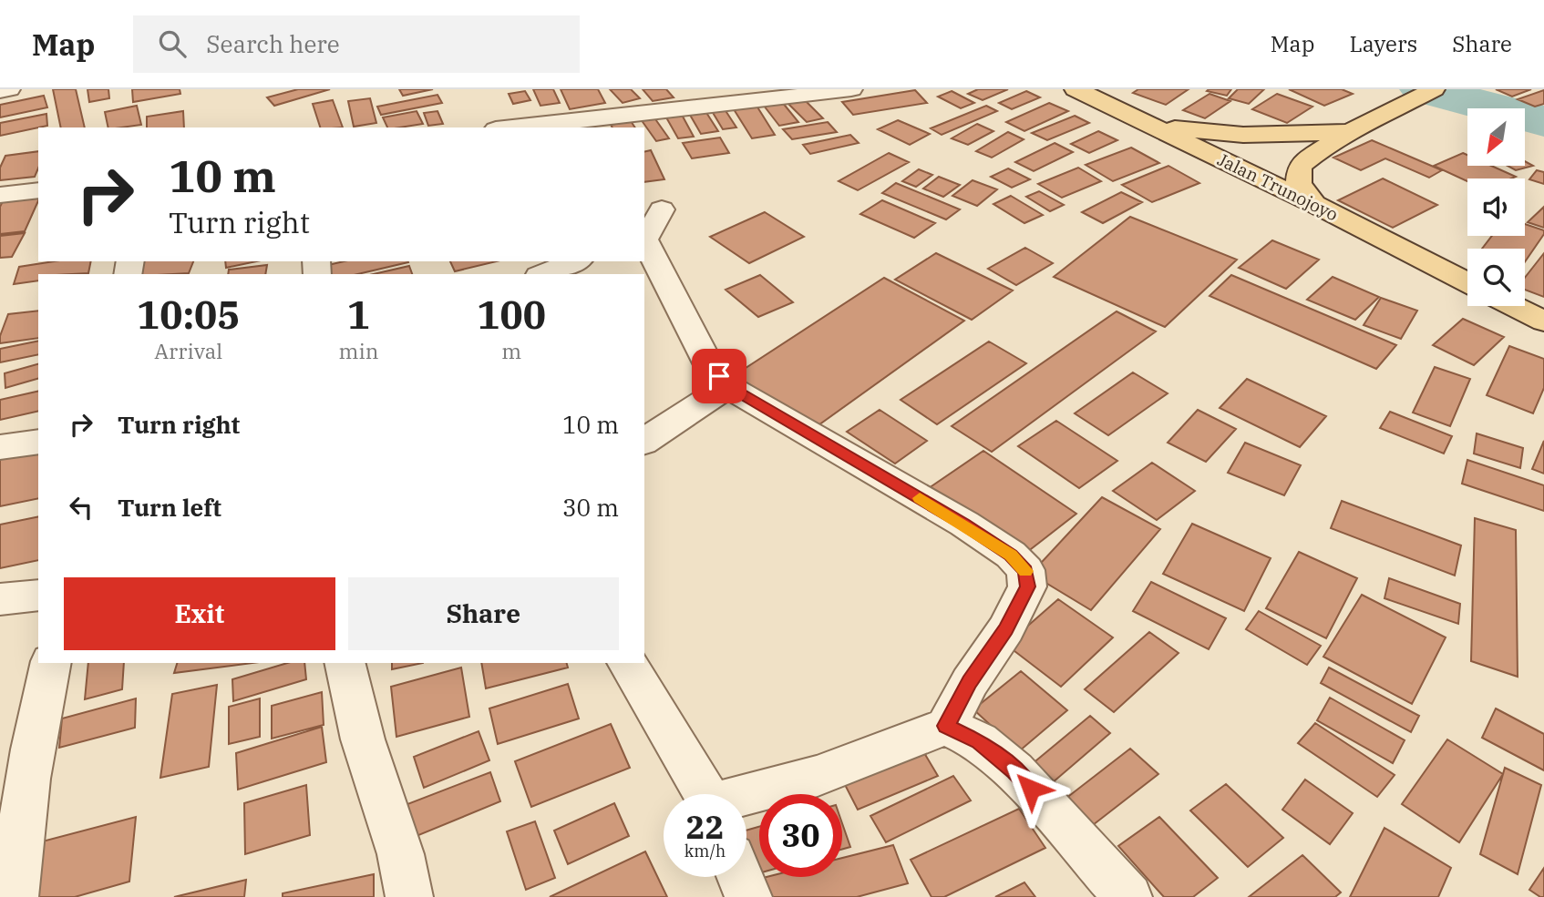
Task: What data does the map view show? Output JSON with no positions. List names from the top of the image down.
{
  "streets": {
    "main road": ["Jalan Trunojoyo"]
  },
  "north": "bottom left",
  "page": {
    "header": "Map",
    "search": "Search here",
    "nav": ["Map", "Layers", "Share"],
    "turn": ["10 m", "Turn right"],
    "eta": [
      "10:05",
      "Arrival",
      "1",
      "min",
      "100",
      "m"
    ],
    "list": [
      {
        "name": "Turn right",
        "value": "10 m"
      },
      {
        "name": "Turn left",
        "value": "30 m"
      }
    ],
    "buttons": ["Exit", "Share"],
    "speed": "22 km/h",
    "limit": "30"
  }
}
